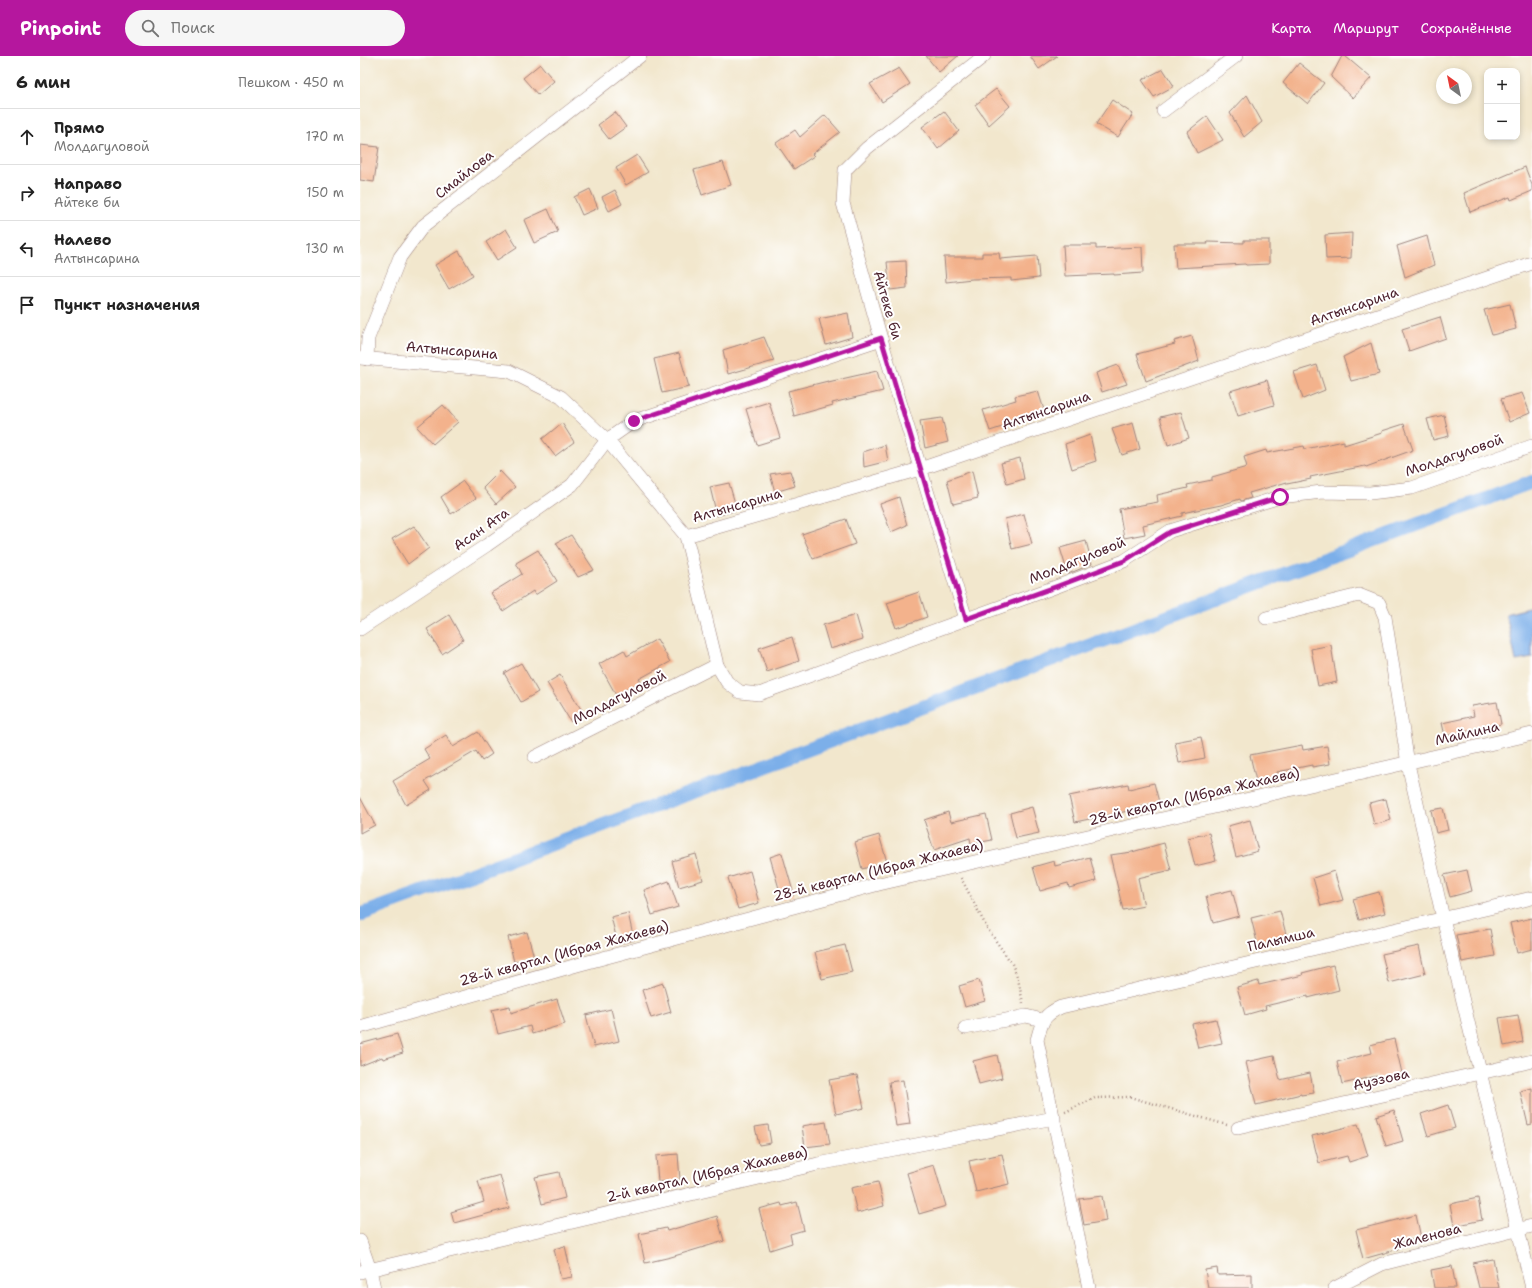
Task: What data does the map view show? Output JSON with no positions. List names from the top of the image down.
{
  "streets": {
    "street": [
      "Смайлова",
      "Айтеке би",
      "Алтынсарина",
      "Молдагуловой",
      "Асан Ата",
      "Майлина",
      "28-й квартал (Ибрая Жахаева)",
      "Палымша",
      "Ауэзова",
      "2-й квартал (Ибрая Жахаева)",
      "Жаленова"
    ]
  },
  "crossings": [
    ["Смайлова", "Алтынсарина"],
    ["Айтеке би", "Алтынсарина"],
    ["Айтеке би", "Молдагуловой"],
    ["Алтынсарина", "Молдагуловой"],
    ["Алтынсарина", "Асан Ата"],
    ["Майлина", "28-й квартал (Ибрая Жахаева)"]
  ],
  "north": "top left",
  "page": {
    "header": "Pinpoint",
    "search": "Поиск",
    "nav": ["Карта", "Маршрут", "Сохранённые"],
    "heading": ["6 мин", "Пешком · 450 m"],
    "map_buttons": ["+", "−"],
    "list": [
      ["Прямо", "Молдагуловой", "170 m"],
      ["Направо", "Айтеке би", "150 m"],
      ["Налево", "Алтынсарина", "130 m"],
      "Пункт назначения"
    ]
  }
}
